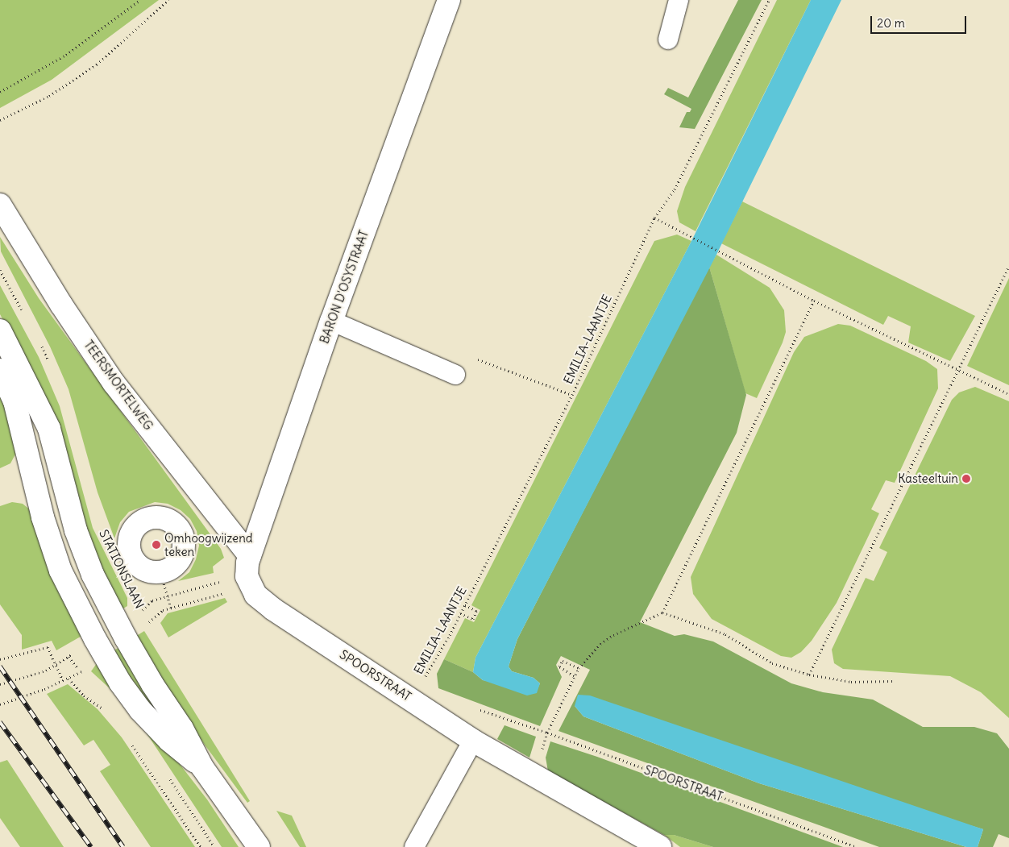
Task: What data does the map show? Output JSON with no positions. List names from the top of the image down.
{
  "streets": {
    "street": [
      "BARON D'OSYSTRAAT",
      "TEERSMORTELWEG",
      "STATIONSLAAN",
      "SPOORSTRAAT"
    ],
    "path": ["EMILIA-LAANTJE"]
  },
  "crossings": [
    ["BARON D'OSYSTRAAT", "TEERSMORTELWEG"],
    ["BARON D'OSYSTRAAT", "SPOORSTRAAT"],
    ["TEERSMORTELWEG", "SPOORSTRAAT"]
  ],
  "places": ["Kasteeltuin", "Omhoogwijzend teken"],
  "scale_bar": "20 m"
}
